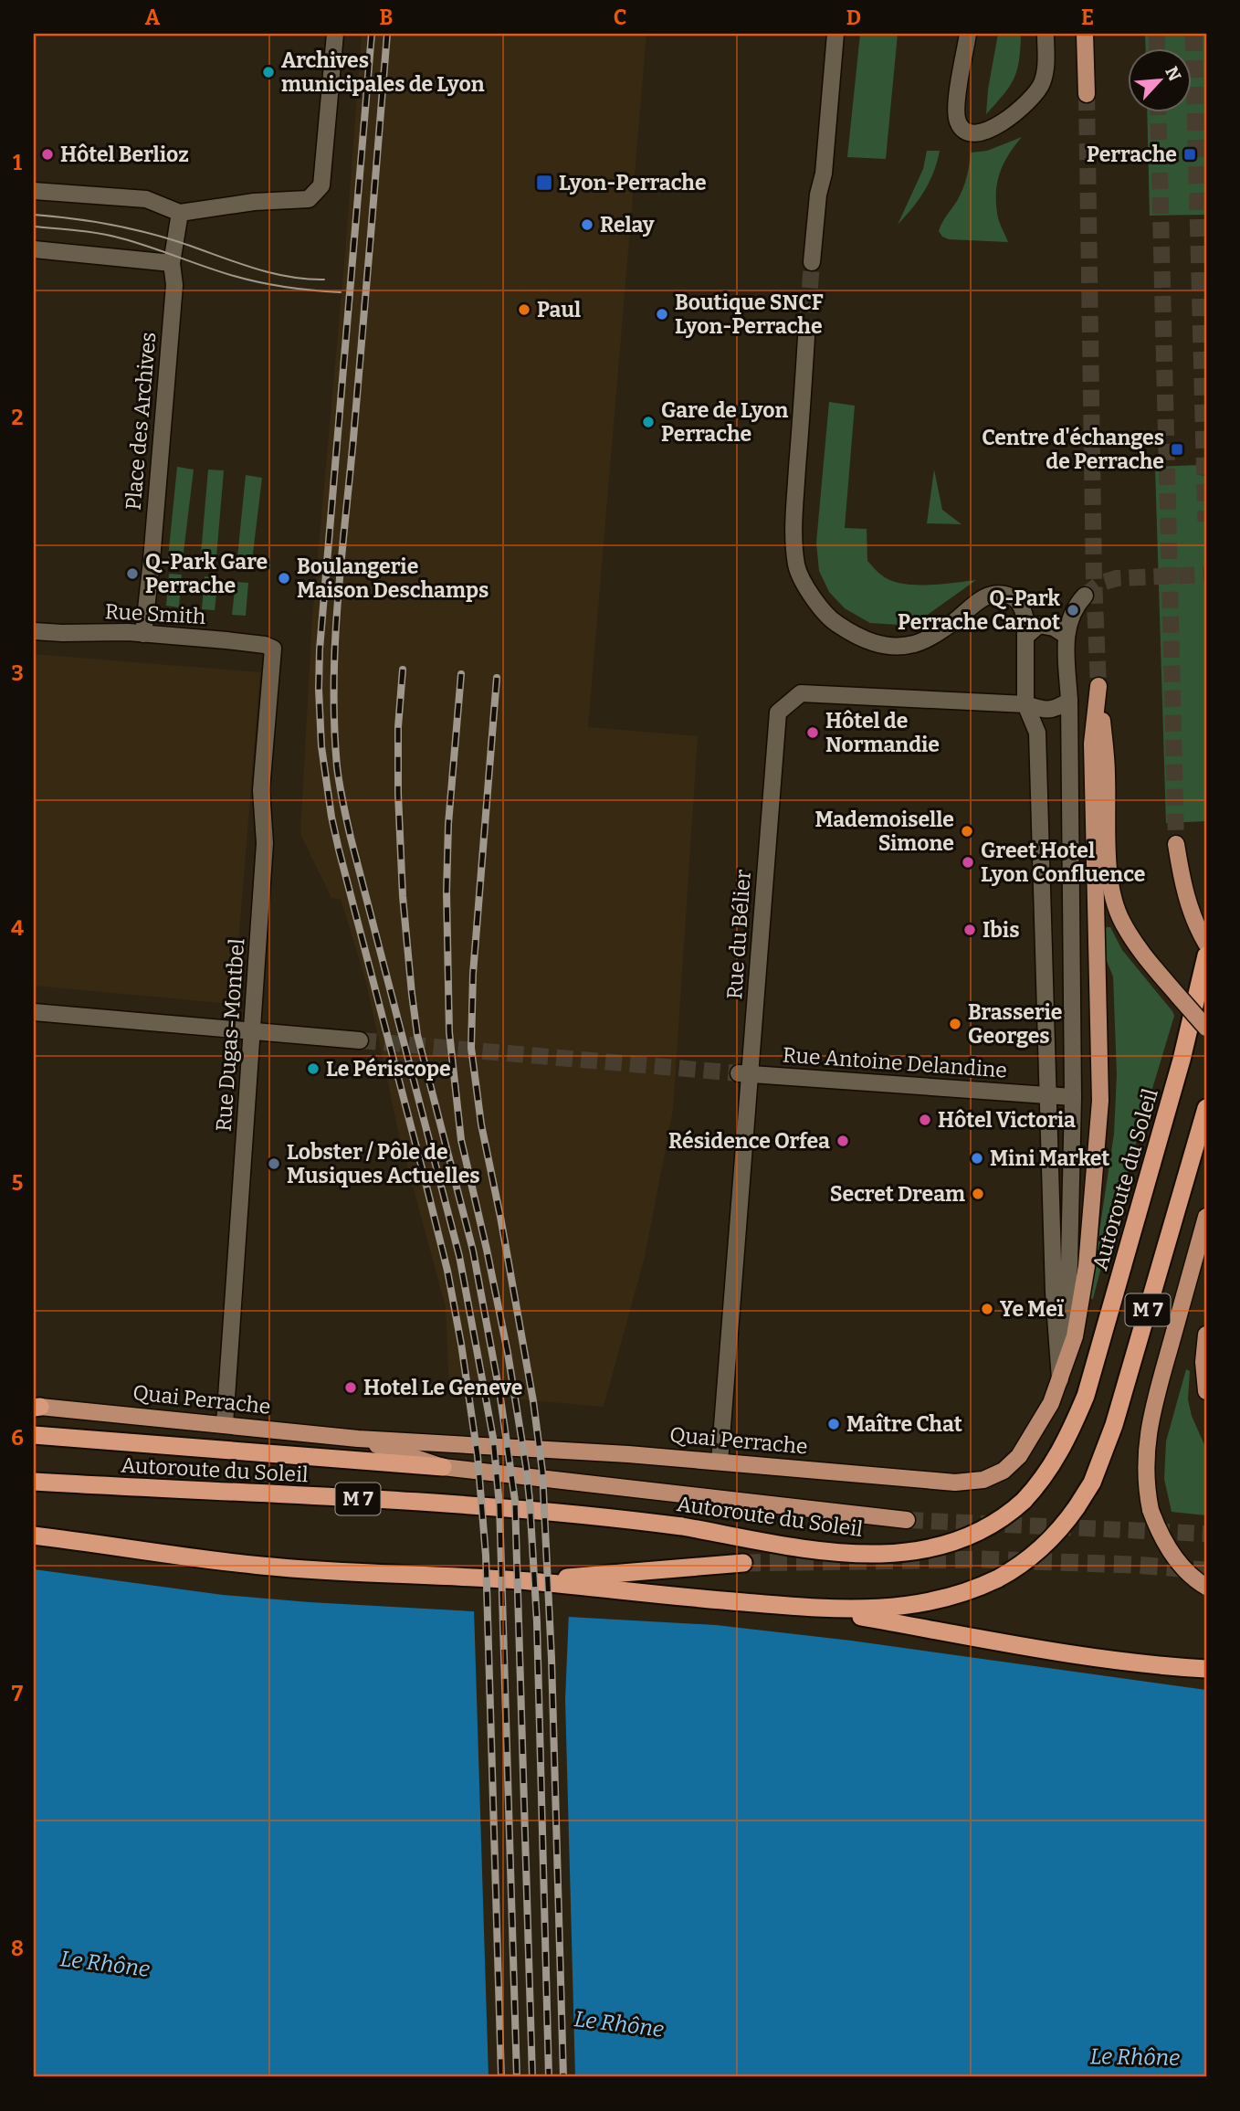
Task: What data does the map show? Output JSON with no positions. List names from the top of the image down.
{
  "streets": {
    "highway": ["Autoroute du Soleil", "M 7"],
    "main road": ["Quai Perrache"],
    "street": [
      "Place des Archives",
      "Rue Smith",
      "Rue du Bélier",
      "Rue Dugas-Montbel",
      "Rue Antoine Delandine"
    ]
  },
  "crossings": [
    ["Place des Archives", "Rue Smith"],
    ["Rue Smith", "Rue Dugas-Montbel"],
    ["Rue du Bélier", "Rue Antoine Delandine"],
    ["Rue du Bélier", "Quai Perrache"],
    ["Rue Dugas-Montbel", "Quai Perrache"]
  ],
  "water": ["Le Rhône"],
  "places": {
    "other": [
      "Archives municipales de Lyon",
      "Hôtel Berlioz",
      "Relay",
      "Paul",
      "Boutique SNCF Lyon-Perrache",
      "Gare de Lyon Perrache",
      "Q-Park Gare Perrache",
      "Boulangerie Maison Deschamps",
      "Q-Park Perrache Carnot",
      "Hôtel de Normandie",
      "Mademoiselle Simone",
      "Greet Hotel Lyon Confluence",
      "Ibis",
      "Brasserie Georges",
      "Le Périscope",
      "Hôtel Victoria",
      "Résidence Orfea",
      "Mini Market",
      "Lobster / Pôle de Musiques Actuelles",
      "Secret Dream",
      "Ye Meï",
      "Hotel Le Geneve",
      "Maître Chat"
    ],
    "transit": ["Perrache", "Lyon-Perrache", "Centre d'échanges de Perrache"]
  },
  "north": "top right",
  "grid": {
    "columns": [
      "A",
      "B",
      "C",
      "D",
      "E"
    ],
    "rows": [
      "1",
      "2",
      "3",
      "4",
      "5",
      "6",
      "7",
      "8"
    ]
  }
}
